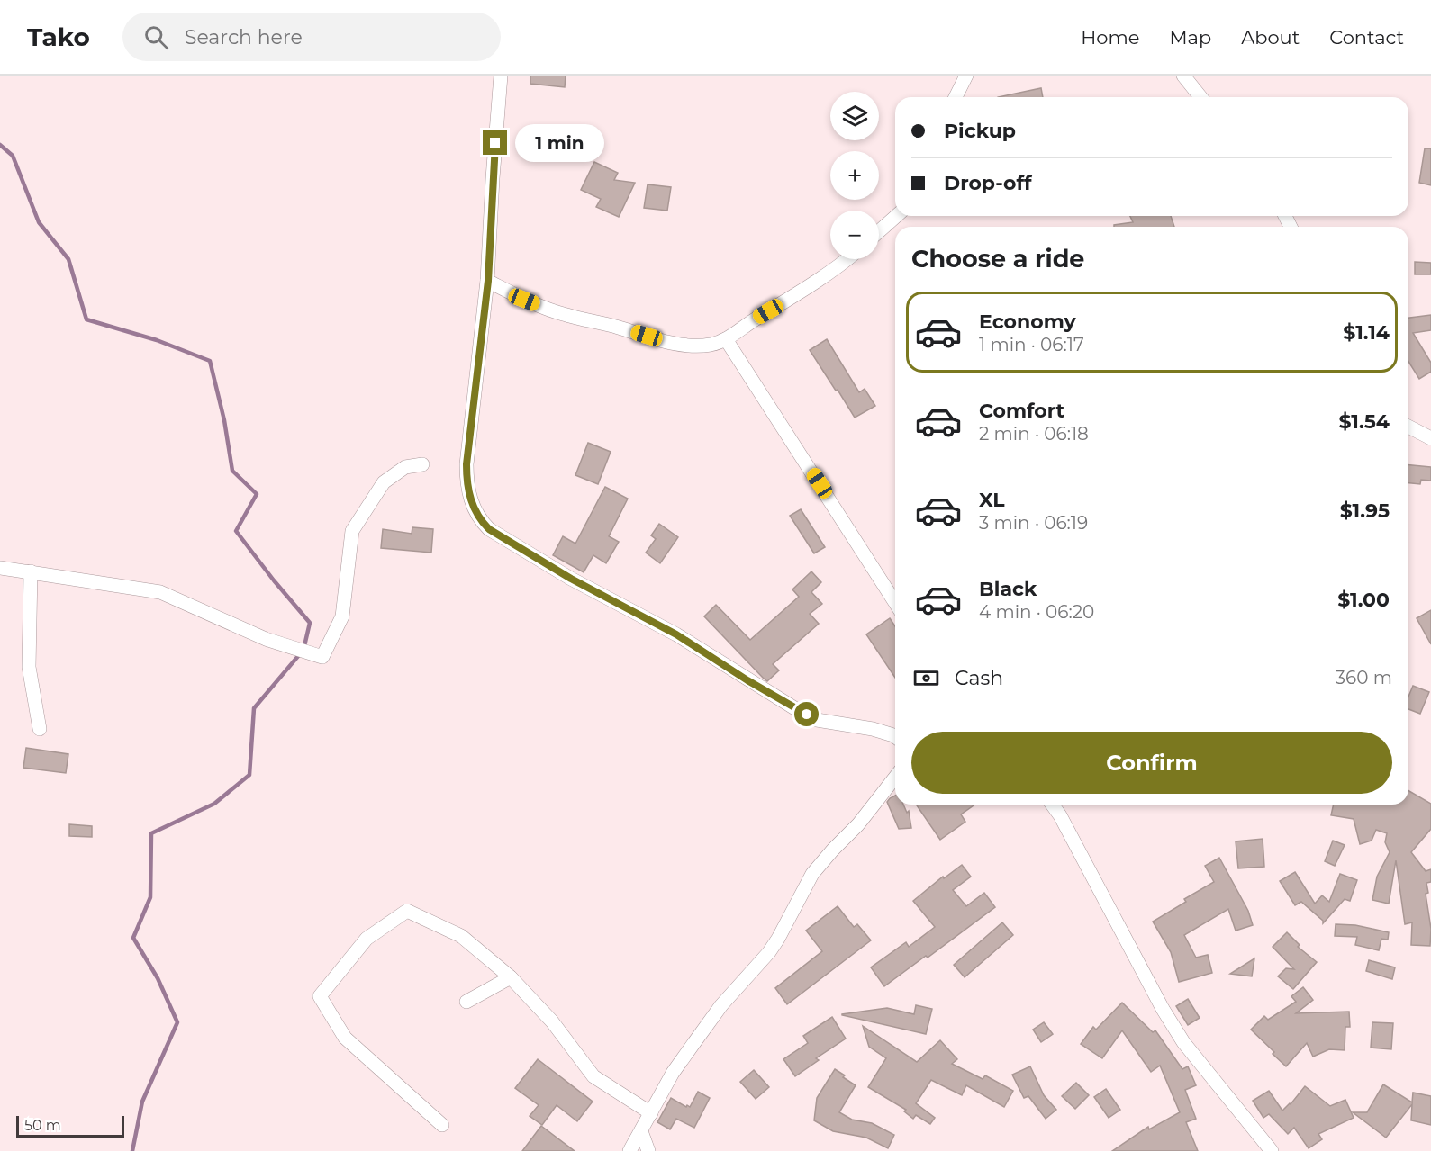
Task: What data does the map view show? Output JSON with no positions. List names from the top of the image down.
{
  "scale_bar": "50 m",
  "page": {
    "header": "Tako",
    "search": "Search here",
    "nav": [
      "Home",
      "Map",
      "About",
      "Contact"
    ],
    "map_buttons": ["+", "−"],
    "banner": ["Pickup", "Drop-off"],
    "bubble": "1 min",
    "heading": "Choose a ride",
    "list": [
      {
        "name": "Economy",
        "note": "1 min · 06:17",
        "value": "$1.14"
      },
      {
        "name": "Comfort",
        "note": "2 min · 06:18",
        "value": "$1.54"
      },
      {
        "name": "XL",
        "note": "3 min · 06:19",
        "value": "$1.95"
      },
      {
        "name": "Black",
        "note": "4 min · 06:20",
        "value": "$1.00"
      }
    ],
    "pay": ["Cash", "360 m"],
    "buttons": "Confirm",
    "scale": "50 m"
  }
}
